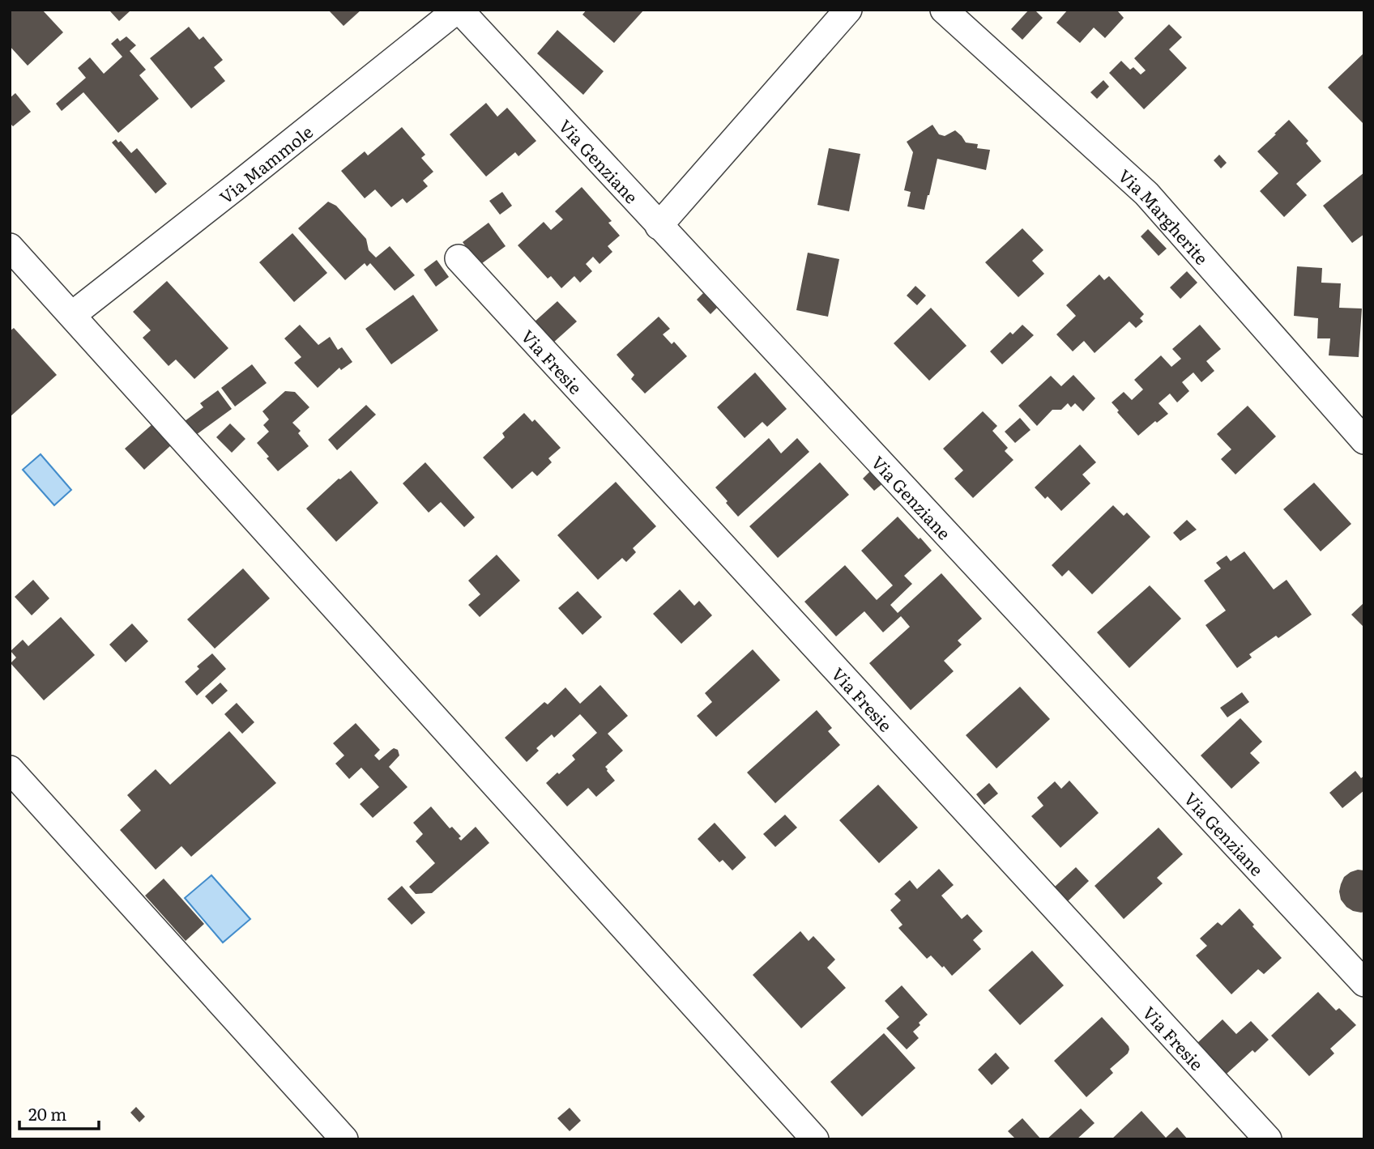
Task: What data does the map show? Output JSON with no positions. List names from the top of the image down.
{
  "streets": {
    "street": [
      "Via Genziane",
      "Via Mammole",
      "Via Margherite",
      "Via Fresie"
    ]
  },
  "crossings": [
    ["Via Genziane", "Via Mammole"]
  ],
  "scale_bar": "20 m"
}
